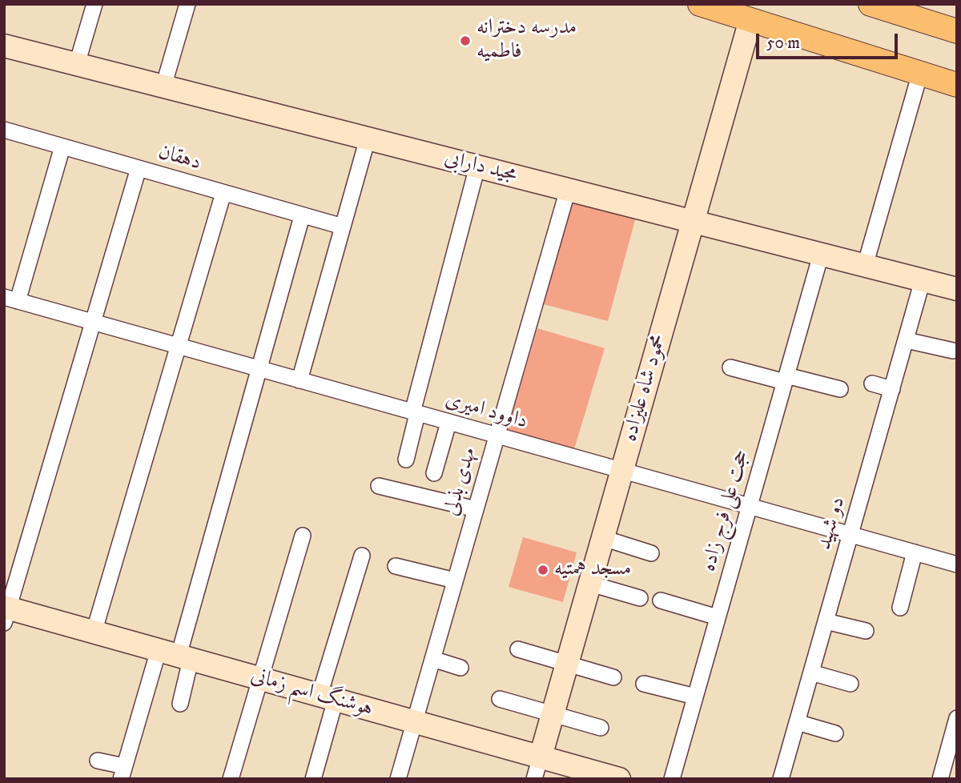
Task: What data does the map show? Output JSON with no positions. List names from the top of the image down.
{
  "streets": {
    "street": [
      "دهقان",
      "مجید دارابی",
      "محمود شاه علیزاده",
      "داوود امیری",
      "مهدی بذلی",
      "حجت علی فرج زاده",
      "دو شهید",
      "هوشنگ اسم زمانی"
    ]
  },
  "crossings": [
    ["مجید دارابی", "محمود شاه علیزاده"],
    ["مجید دارابی", "مهدی بذلی"],
    ["مجید دارابی", "حجت علی فرج زاده"],
    ["مجید دارابی", "دو شهید"],
    ["محمود شاه علیزاده", "داوود امیری"],
    ["محمود شاه علیزاده", "هوشنگ اسم زمانی"],
    ["داوود امیری", "مهدی بذلی"],
    ["داوود امیری", "حجت علی فرج زاده"],
    ["داوود امیری", "دو شهید"],
    ["مهدی بذلی", "هوشنگ اسم زمانی"]
  ],
  "places": ["مدرسه دخترانه فاطمیه", "مسجد همتیه"],
  "scale_bar": "50 m"
}
